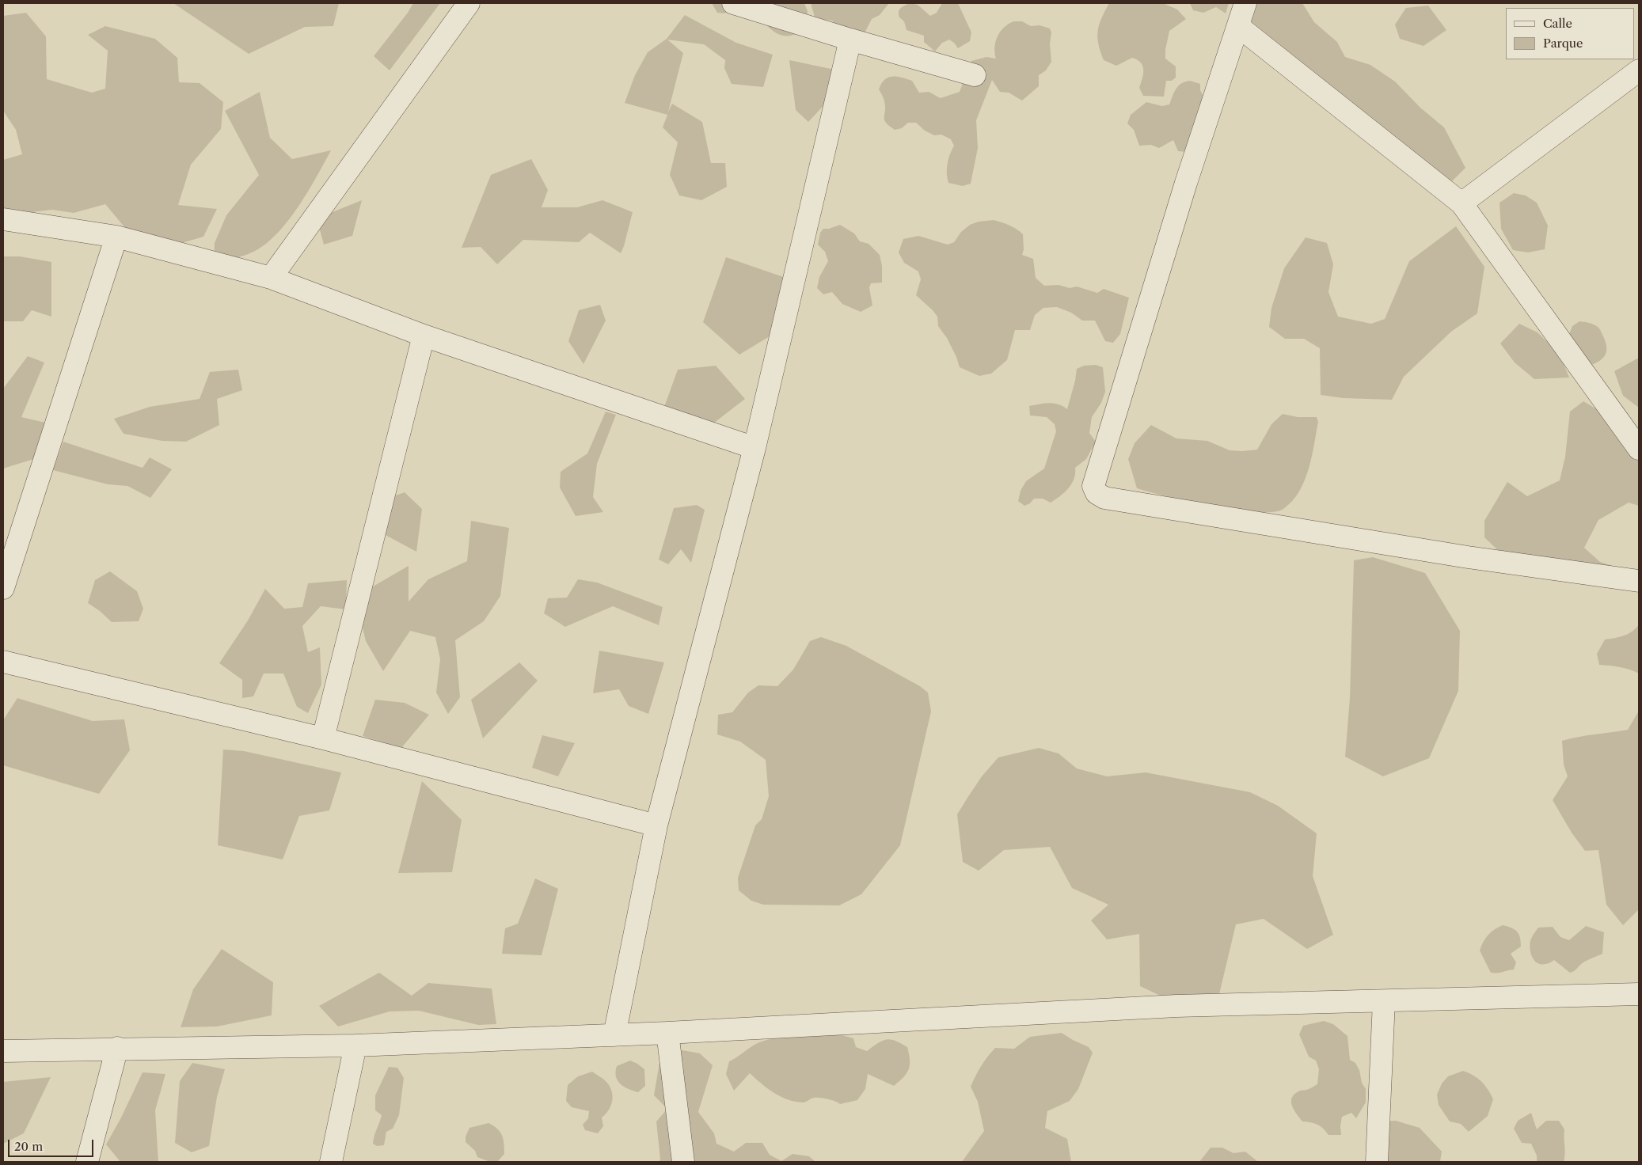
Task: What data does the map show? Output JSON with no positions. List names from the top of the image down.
{
  "legend": ["Calle", "Parque"],
  "scale_bar": "20 m"
}
